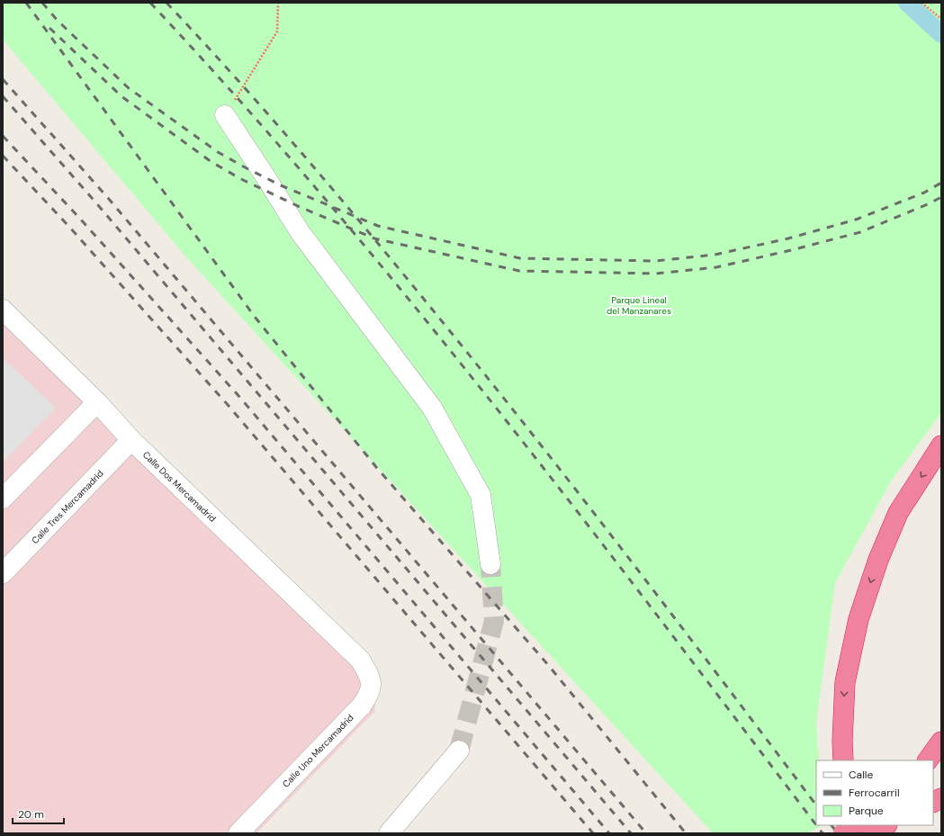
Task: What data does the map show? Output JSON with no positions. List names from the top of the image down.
{
  "streets": {
    "lane": ["Calle Dos Mercamadrid", "Calle Tres Mercamadrid", "Calle Uno Mercamadrid"]
  },
  "crossings": [
    ["Calle Dos Mercamadrid", "Calle Tres Mercamadrid"],
    ["Calle Dos Mercamadrid", "Calle Uno Mercamadrid"]
  ],
  "parks": ["Parque Lineal del Manzanares"],
  "legend": ["Calle", "Ferrocarril", "Parque"],
  "scale_bar": "20 m"
}
